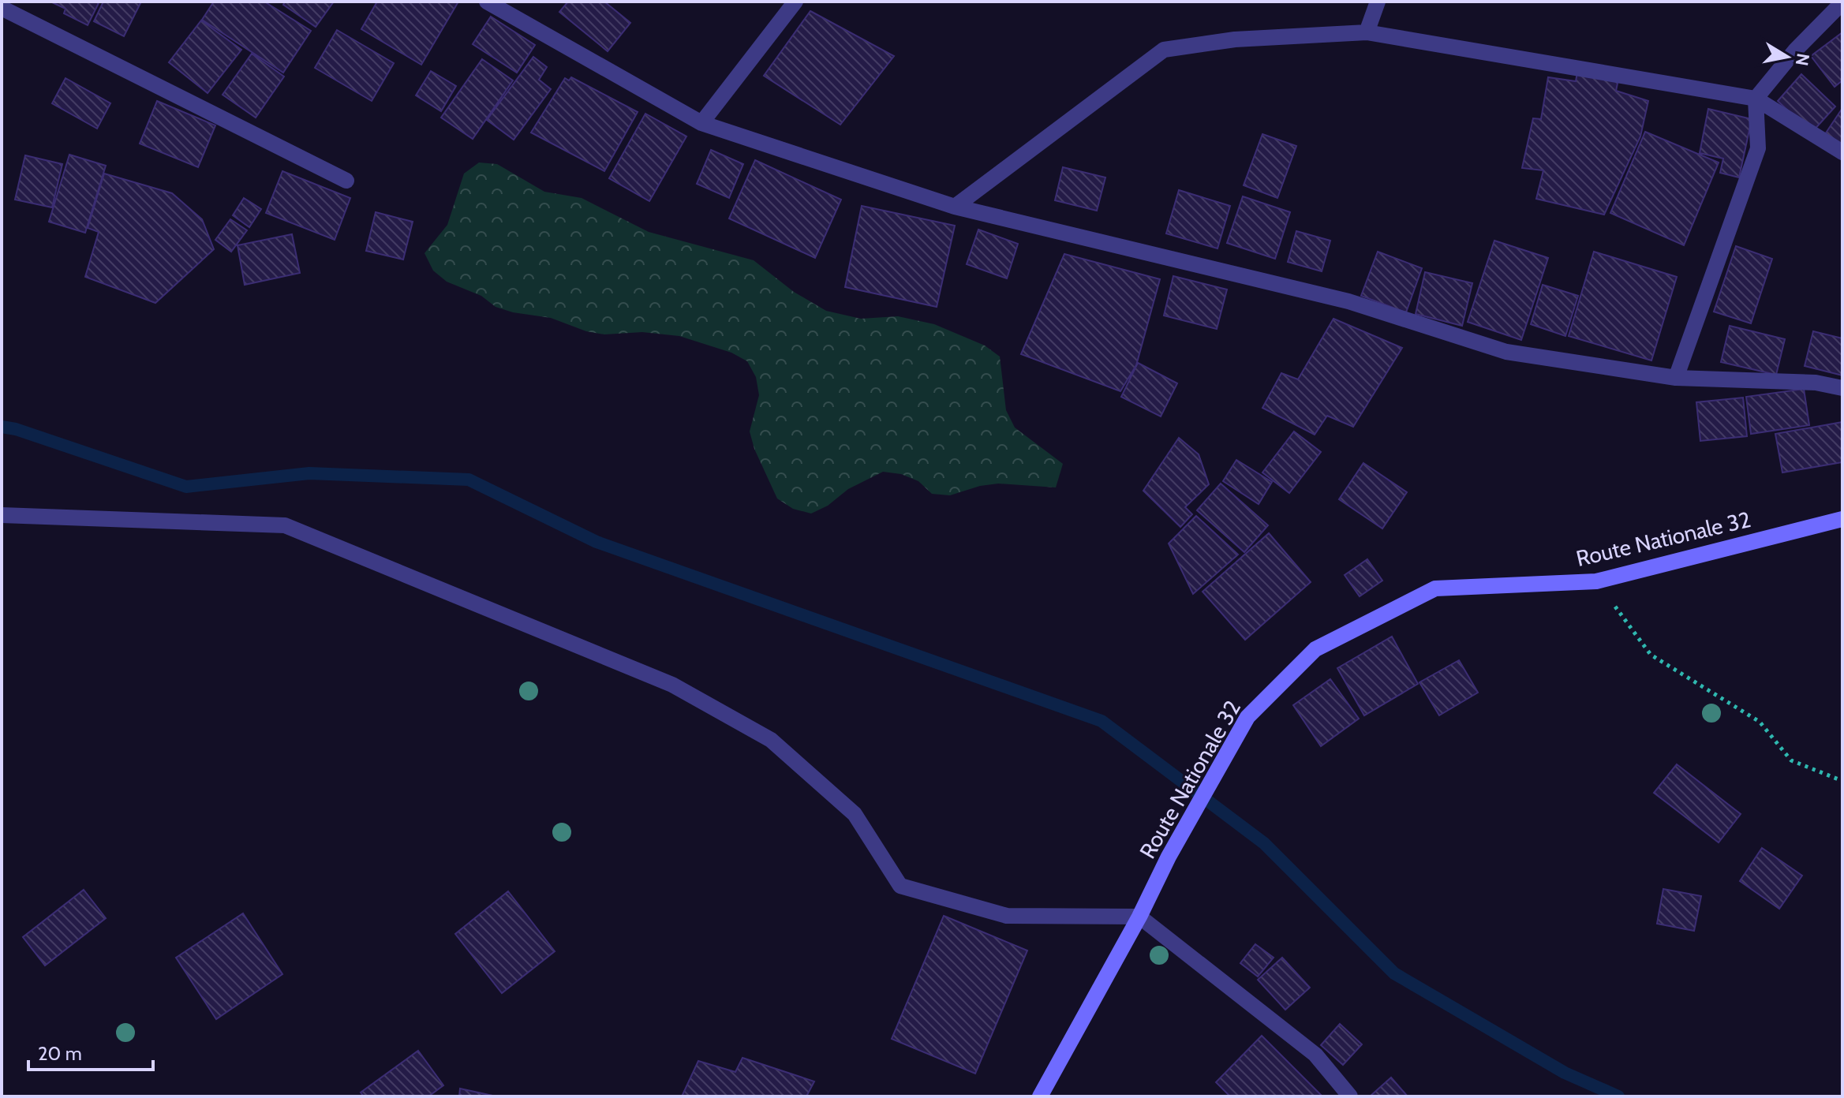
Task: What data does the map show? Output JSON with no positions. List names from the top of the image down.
{
  "streets": {
    "street": ["Route Nationale 32"]
  },
  "scale_bar": "20 m",
  "north": "right"
}
